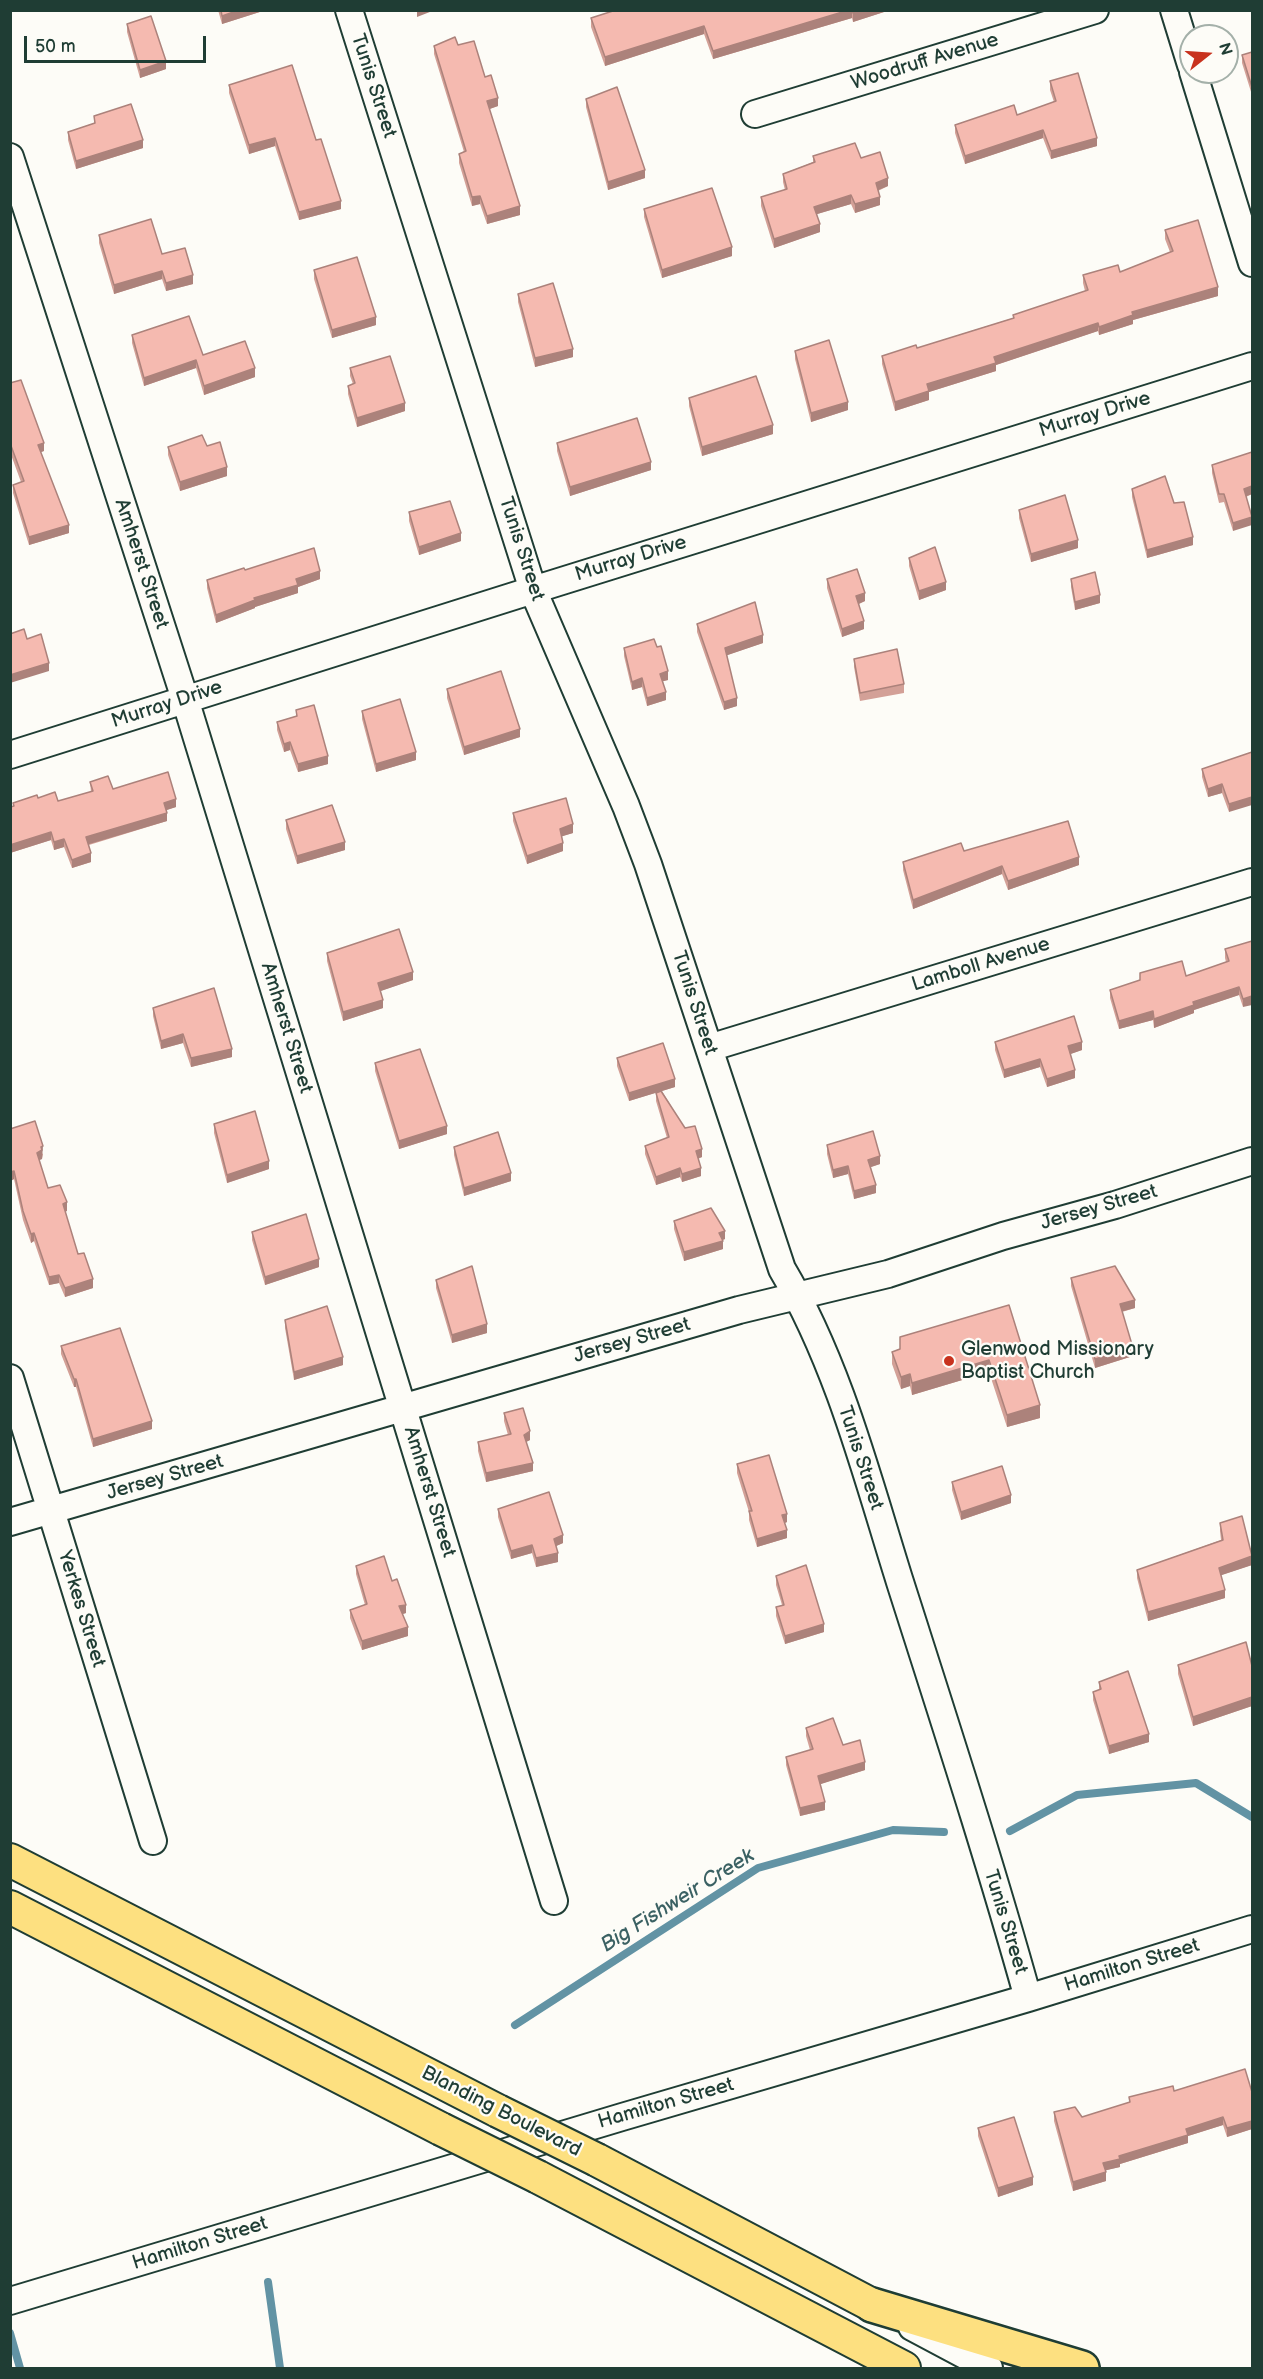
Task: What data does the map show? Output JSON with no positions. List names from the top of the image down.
{
  "streets": {
    "main road": ["Blanding Boulevard"],
    "street": [
      "Woodruff Avenue",
      "Tunis Street",
      "Murray Drive",
      "Amherst Street",
      "Lamboll Avenue",
      "Jersey Street",
      "Yerkes Street",
      "Hamilton Street"
    ]
  },
  "crossings": [
    ["Tunis Street", "Murray Drive"],
    ["Tunis Street", "Lamboll Avenue"],
    ["Tunis Street", "Jersey Street"],
    ["Tunis Street", "Hamilton Street"],
    ["Murray Drive", "Amherst Street"],
    ["Amherst Street", "Jersey Street"],
    ["Jersey Street", "Yerkes Street"]
  ],
  "water": ["Big Fishweir Creek"],
  "places": ["Glenwood Missionary Baptist Church"],
  "scale_bar": "50 m",
  "north": "right"
}
